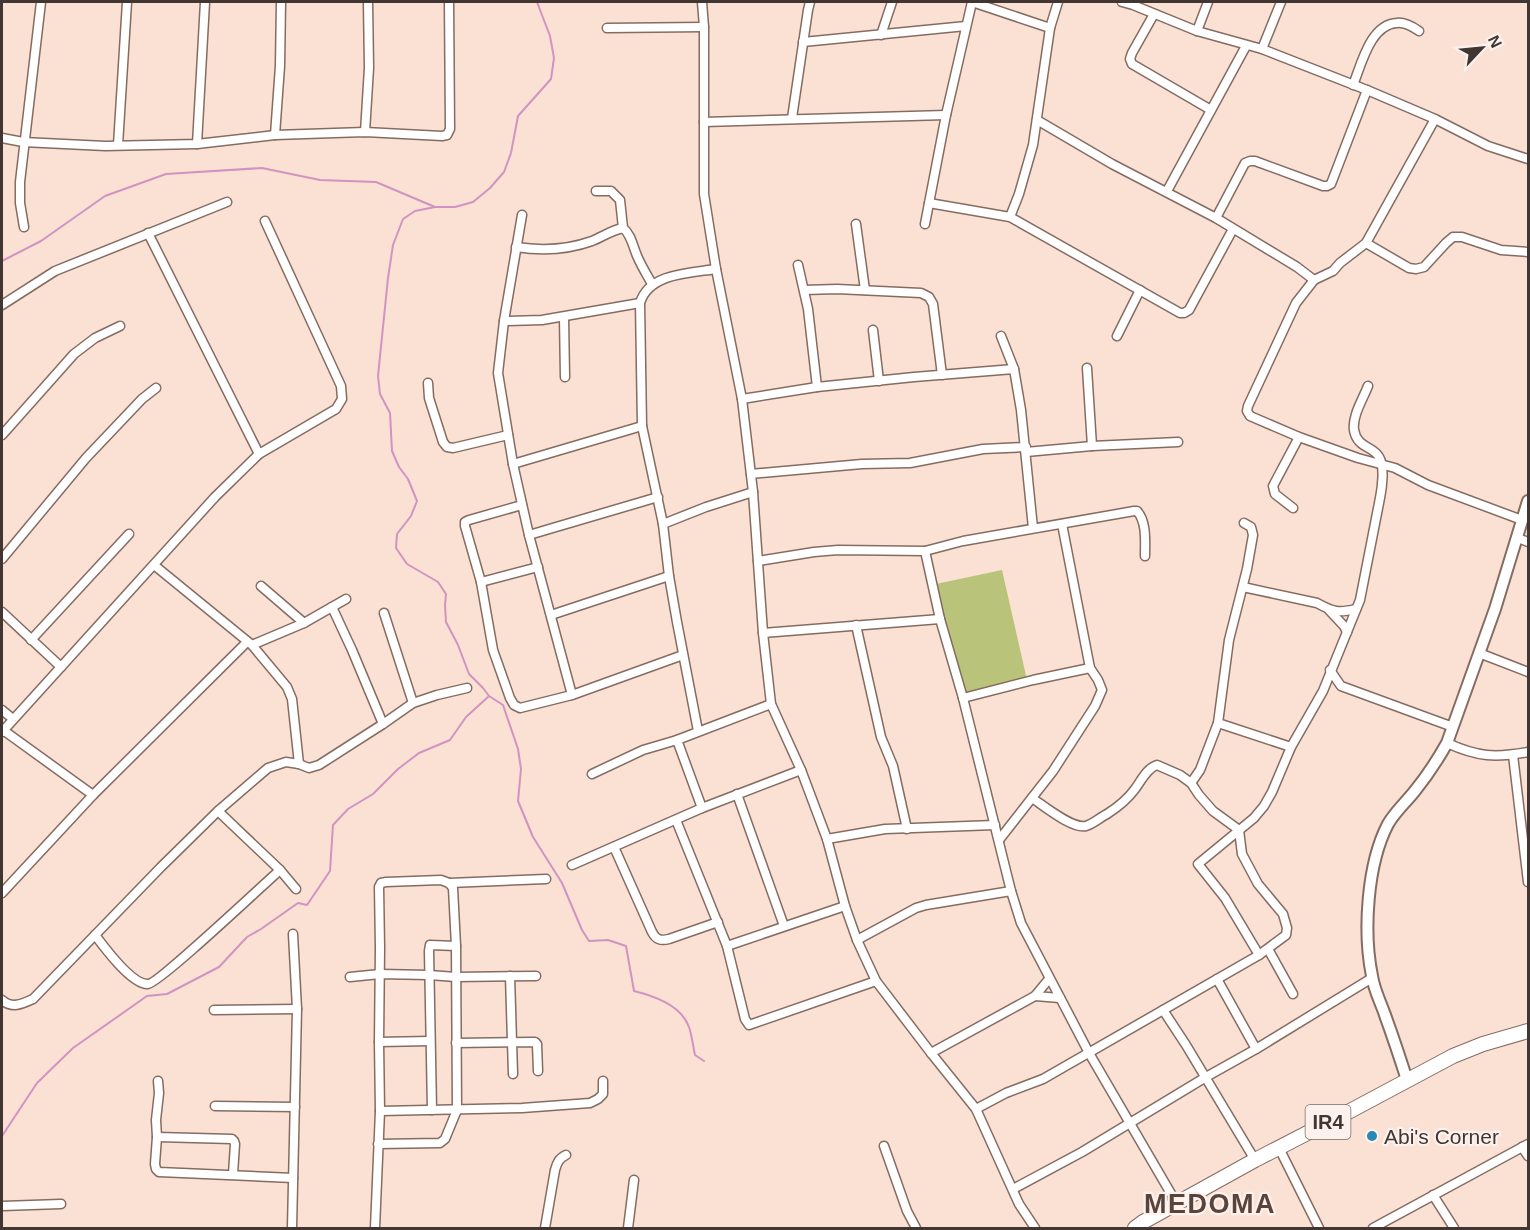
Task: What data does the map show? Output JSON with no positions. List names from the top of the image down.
{
  "streets": {
    "main road": ["IR4"]
  },
  "districts": ["MEDOMA"],
  "places": ["Abi's Corner"],
  "north": "top right"
}
